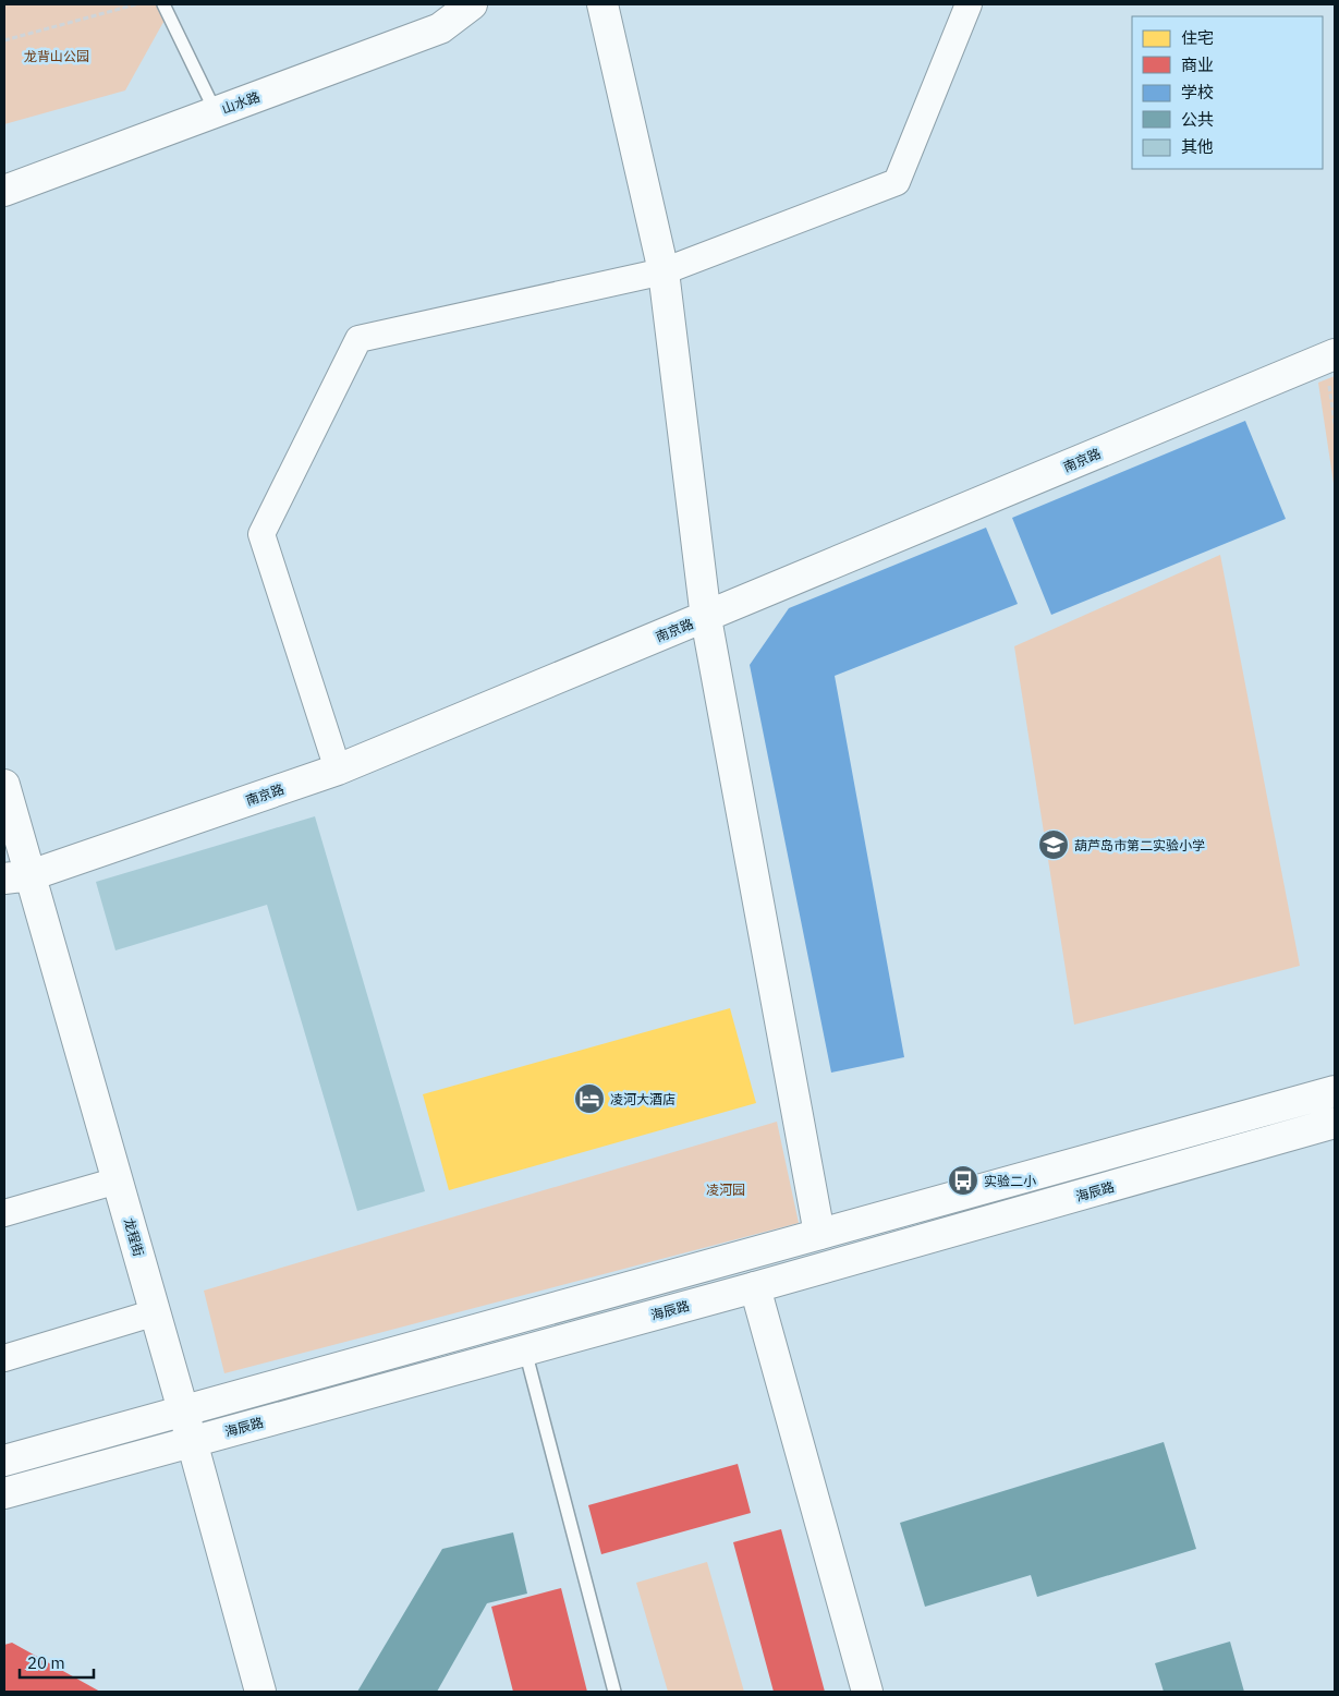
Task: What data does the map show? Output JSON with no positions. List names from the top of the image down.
{
  "streets": {
    "street": [
      "山水路",
      "南京路",
      "海辰路",
      "龙程街"
    ]
  },
  "crossings": [
    ["南京路", "龙程街"],
    ["海辰路", "龙程街"]
  ],
  "parks": ["龙背山公园", "凌河园"],
  "places": {
    "school or university": ["葫芦岛市第二实验小学"],
    "hotel": ["凌河大酒店"],
    "bus stop": ["实验二小"]
  },
  "legend": [
    "住宅",
    "商业",
    "学校",
    "公共",
    "其他"
  ],
  "scale_bar": "20 m"
}
